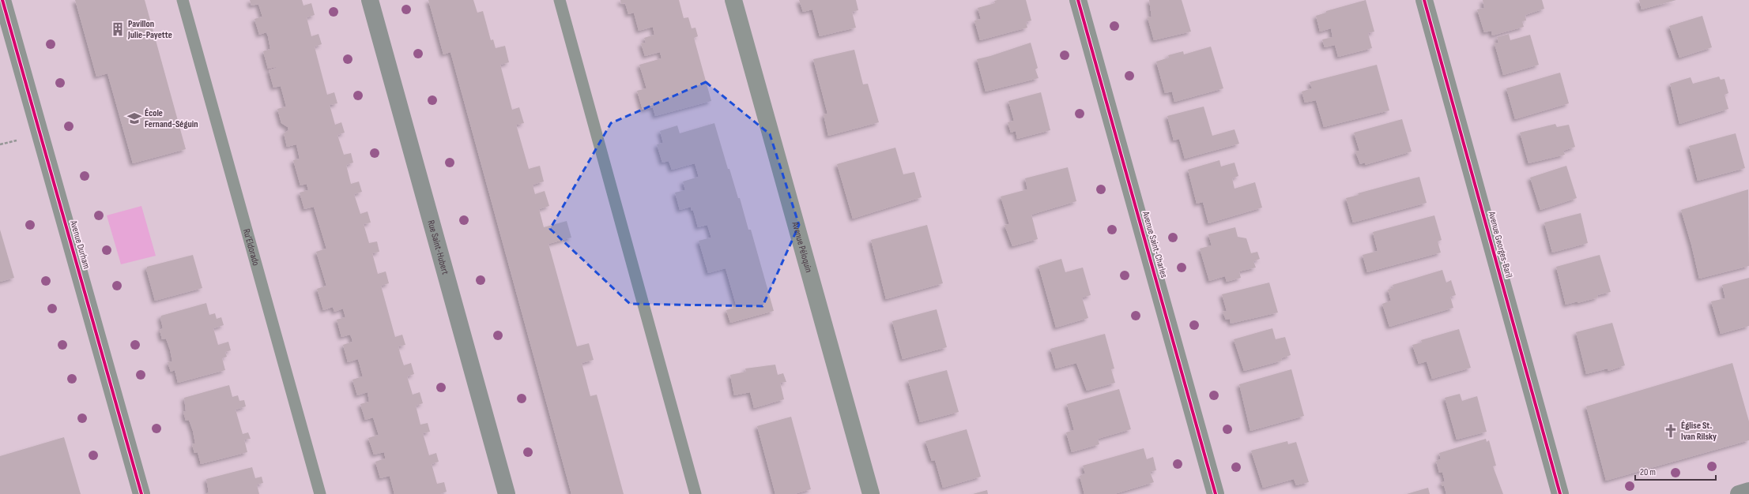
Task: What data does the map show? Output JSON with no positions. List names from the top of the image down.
{
  "streets": {
    "main road": ["Rue Saint-Hubert"],
    "street": [
      "Avenue Durham",
      "Avenue Saint-Charles",
      "Avenue Georges-Baril",
      "Avenue Péloquin"
    ],
    "lane": ["Ru’Eldorado"]
  },
  "places": {
    "building": ["Pavillon Julie-Payette"],
    "school or university": ["École Fernand-Séguin"],
    "church": ["Église St. Ivan Rilsky"]
  },
  "scale_bar": "20 m"
}
